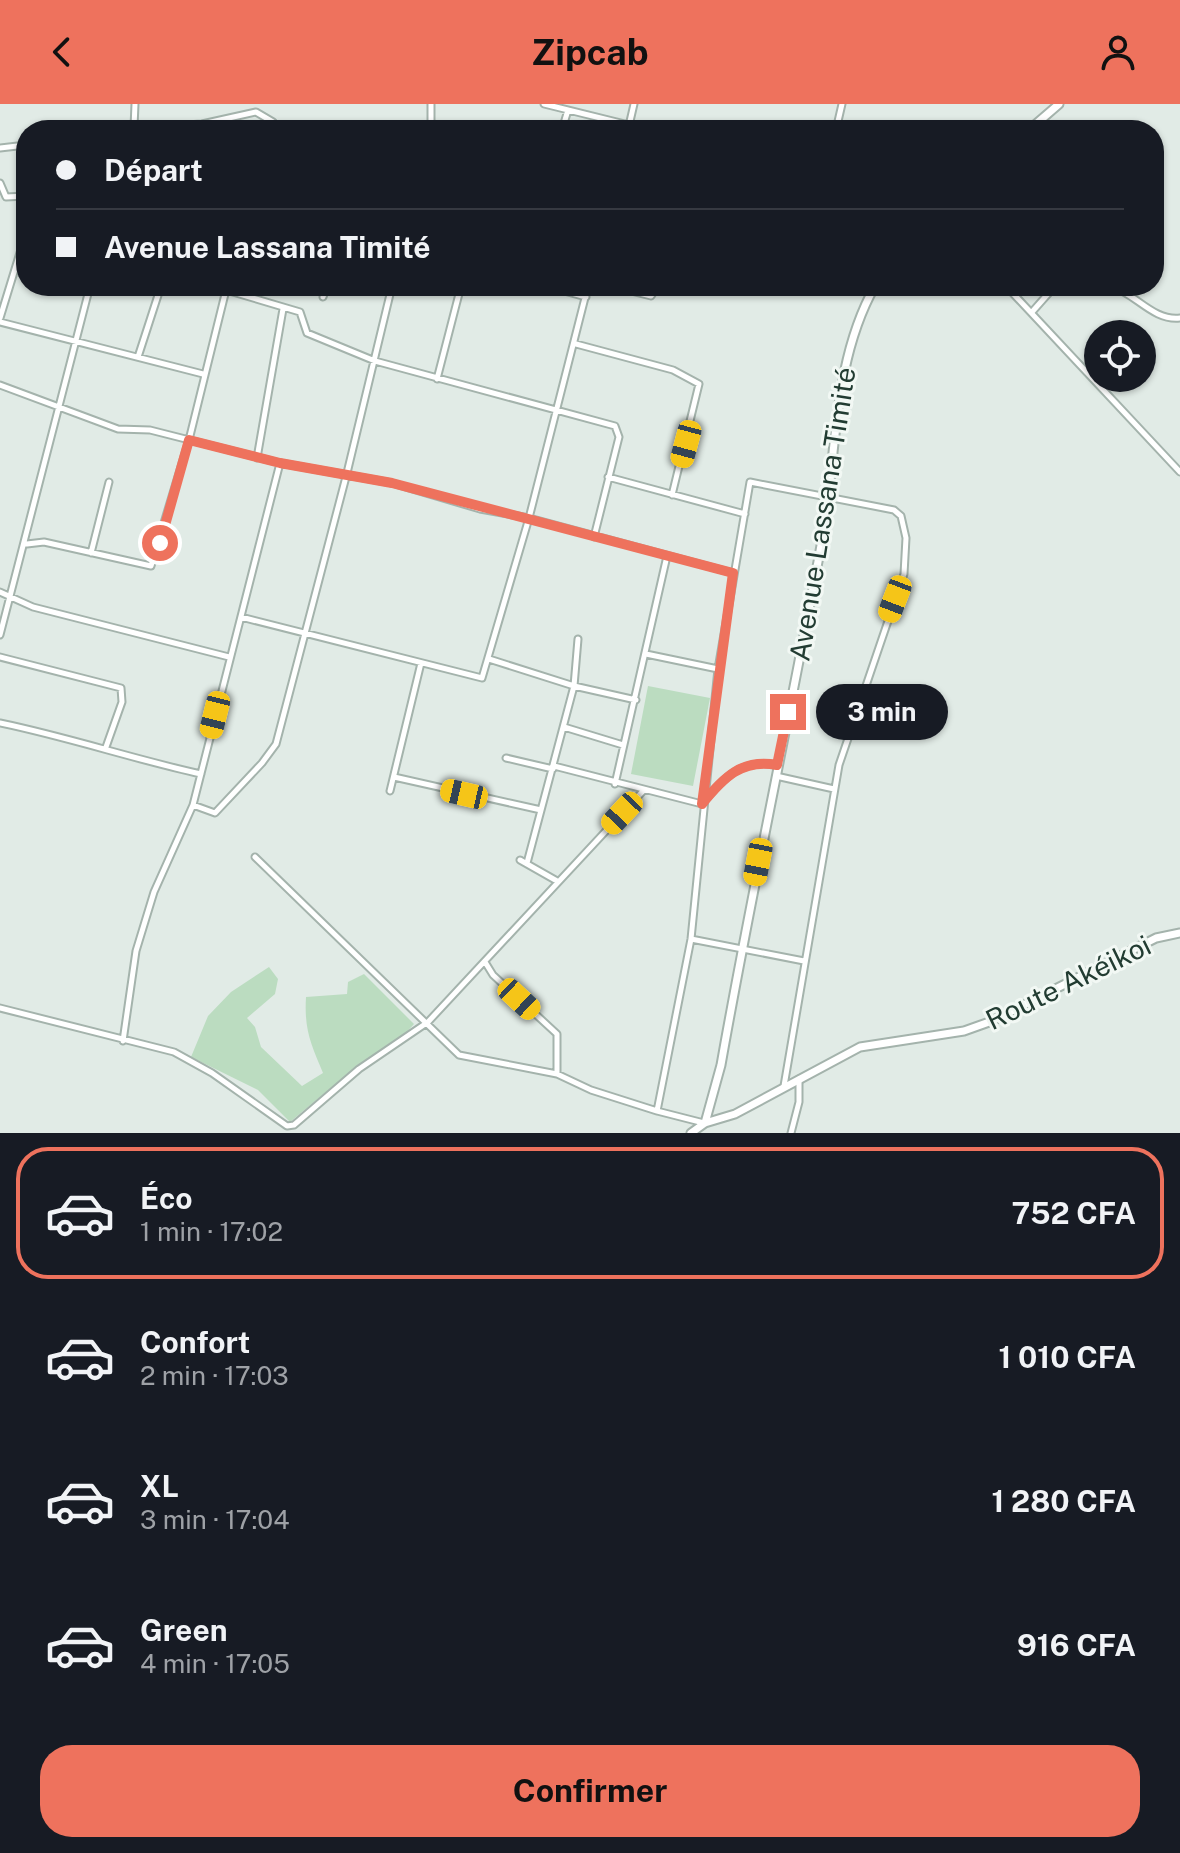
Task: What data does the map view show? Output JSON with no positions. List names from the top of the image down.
{
  "streets": {
    "street": ["Avenue Lassana Timité", "Route Akéikoi"]
  },
  "crossings": [
    ["Avenue Lassana Timité", "Route Akéikoi"]
  ],
  "page": {
    "header": "Zipcab",
    "banner": ["Départ", "Avenue Lassana Timité"],
    "bubble": "3 min",
    "list": [
      {
        "name": "Éco",
        "note": "1 min · 17:02",
        "value": "752 CFA"
      },
      {
        "name": "Confort",
        "note": "2 min · 17:03",
        "value": "1 010 CFA"
      },
      {
        "name": "XL",
        "note": "3 min · 17:04",
        "value": "1 280 CFA"
      },
      {
        "name": "Green",
        "note": "4 min · 17:05",
        "value": "916 CFA"
      }
    ],
    "buttons": "Confirmer"
  }
}
